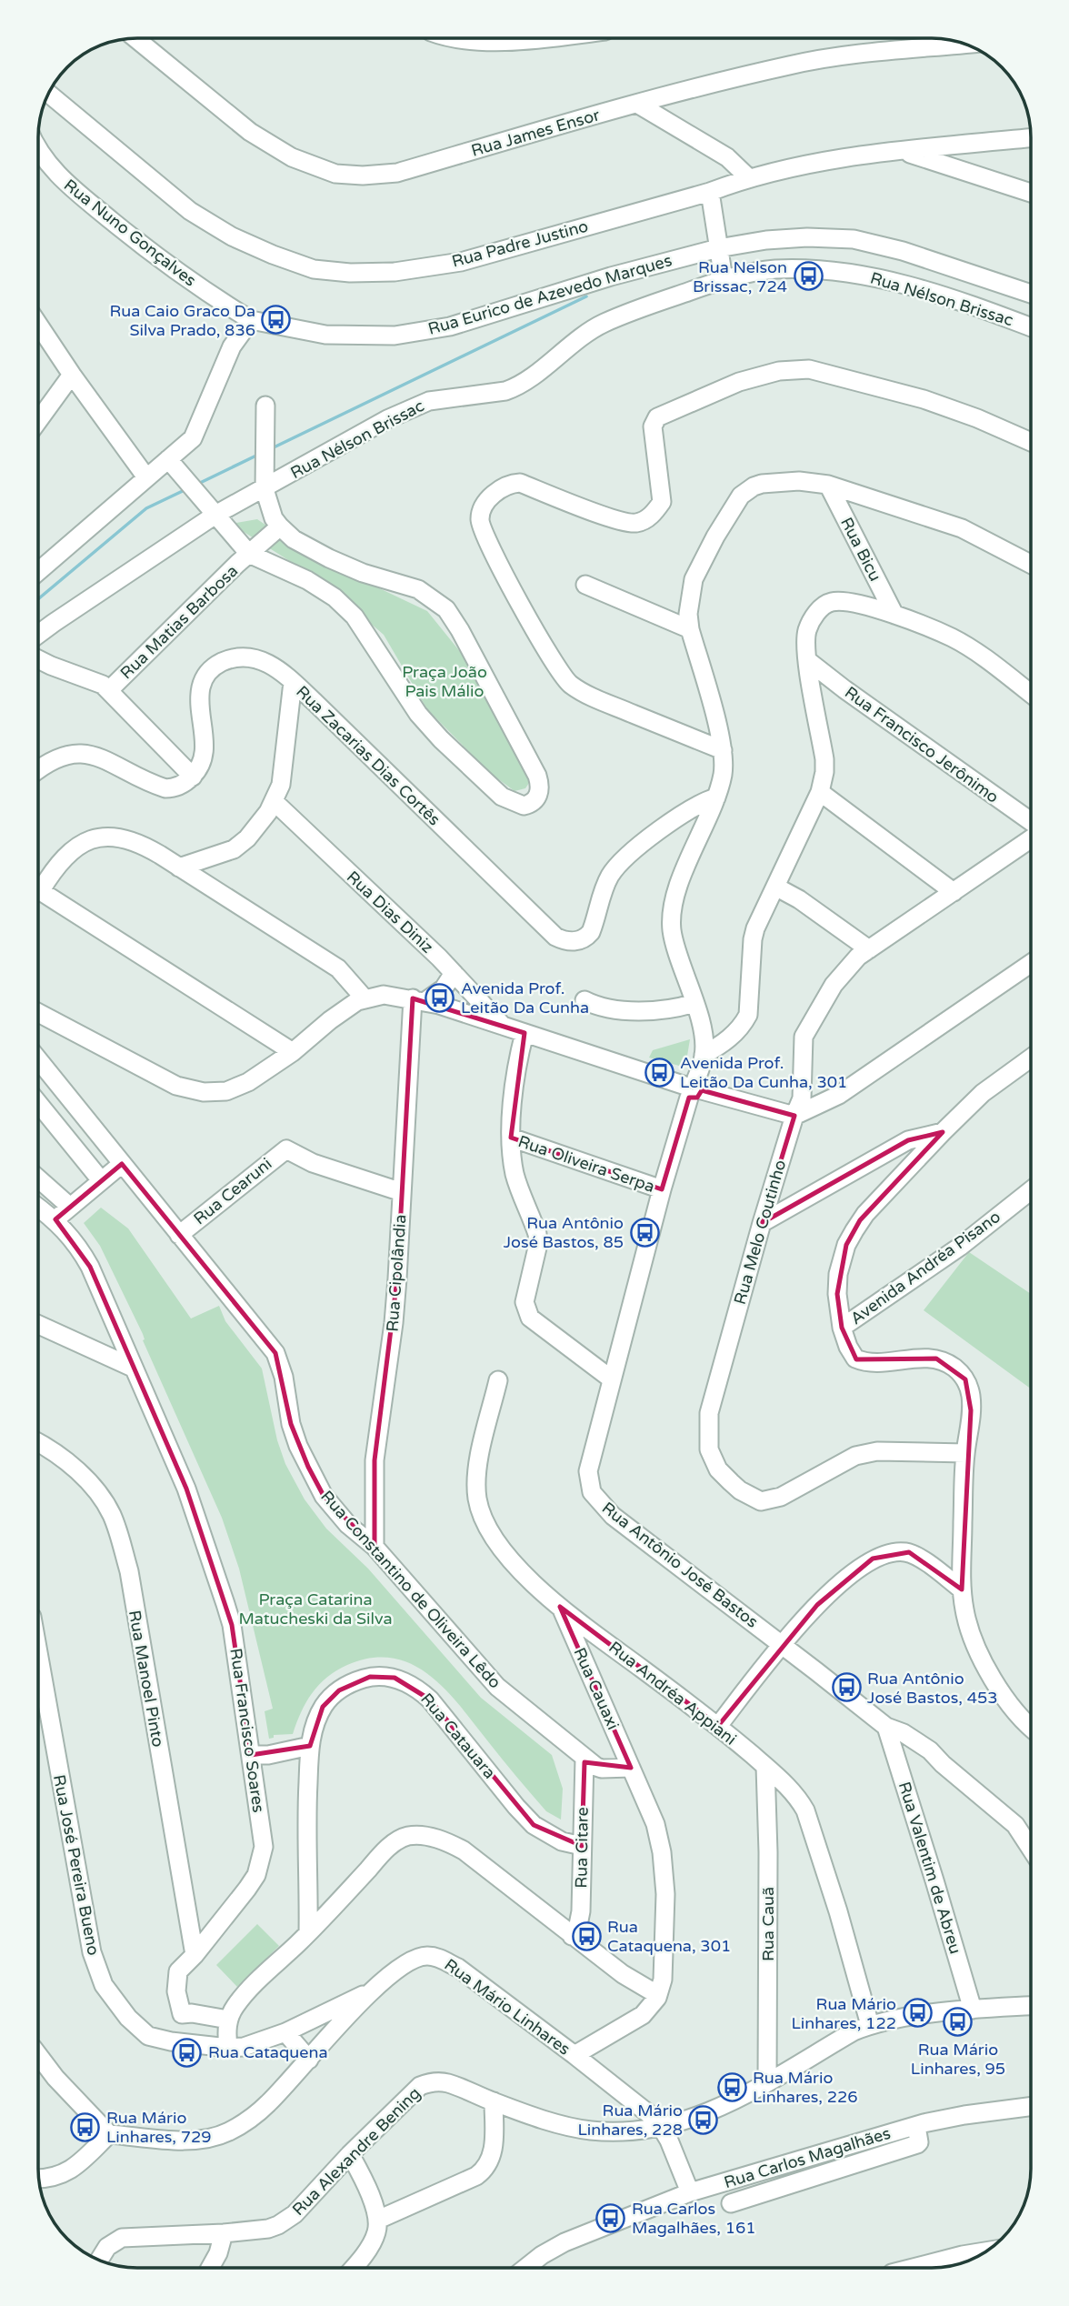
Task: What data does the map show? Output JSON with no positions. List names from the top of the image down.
{
  "streets": {
    "street": [
      "Rua James Ensor",
      "Rua Nuno Gonçalves",
      "Rua Padre Justino",
      "Rua Eurico de Azevedo Marques",
      "Rua Nélson Brissac",
      "Rua Bicu",
      "Rua Matias Barbosa",
      "Rua Francisco Jerônimo",
      "Rua Zacarias Dias Cortês",
      "Rua Dias Diniz",
      "Rua Oliveira Serpa",
      "Rua Cearuni",
      "Rua Melo Coutinho",
      "Avenida Andréa Pisano",
      "Rua Cipolândia",
      "Rua Antônio José Bastos",
      "Rua Constantino de Oliveira Lêdo",
      "Rua Manoel Pinto",
      "Rua Cauaxi",
      "Rua Andréa Appiani",
      "Rua Francisco Soares",
      "Rua Catauara",
      "Rua Citare",
      "Rua José Pereira Bueno",
      "Rua Valentim de Abreu",
      "Rua Cauã",
      "Rua Mário Linhares",
      "Rua Alexandre Bening",
      "Rua Carlos Magalhães"
    ]
  },
  "crossings": [
    ["Rua Nuno Gonçalves", "Rua Eurico de Azevedo Marques"],
    ["Rua Oliveira Serpa", "Rua Antônio José Bastos"],
    ["Rua Cearuni", "Rua Cipolândia"],
    ["Rua Cearuni", "Rua Constantino de Oliveira Lêdo"],
    ["Rua Cipolândia", "Rua Constantino de Oliveira Lêdo"],
    ["Rua Antônio José Bastos", "Rua Valentim de Abreu"],
    ["Rua Constantino de Oliveira Lêdo", "Rua Cauaxi"],
    ["Rua Constantino de Oliveira Lêdo", "Rua Citare"],
    ["Rua Manoel Pinto", "Rua Francisco Soares"],
    ["Rua Cauaxi", "Rua Andréa Appiani"],
    ["Rua Andréa Appiani", "Rua Cauã"],
    ["Rua Catauara", "Rua Citare"],
    ["Rua Mário Linhares", "Rua Alexandre Bening"]
  ],
  "parks": ["Praça João Pais Málio", "Praça Catarina Matucheski da Silva"],
  "places": {
    "bus stop": [
      "Rua Nelson Brissac, 724",
      "Rua Caio Graco Da Silva Prado, 836",
      "Avenida Prof. Leitão Da Cunha",
      "Avenida Prof. Leitão Da Cunha, 301",
      "Rua Antônio José Bastos, 85",
      "Rua Antônio José Bastos, 453",
      "Rua Cataquena, 301",
      "Rua Mário Linhares, 122",
      "Rua Mário Linhares, 95",
      "Rua Cataquena",
      "Rua Mário Linhares, 226",
      "Rua Mário Linhares, 228",
      "Rua Mário Linhares, 729",
      "Rua Carlos Magalhães, 161"
    ]
  }
}
